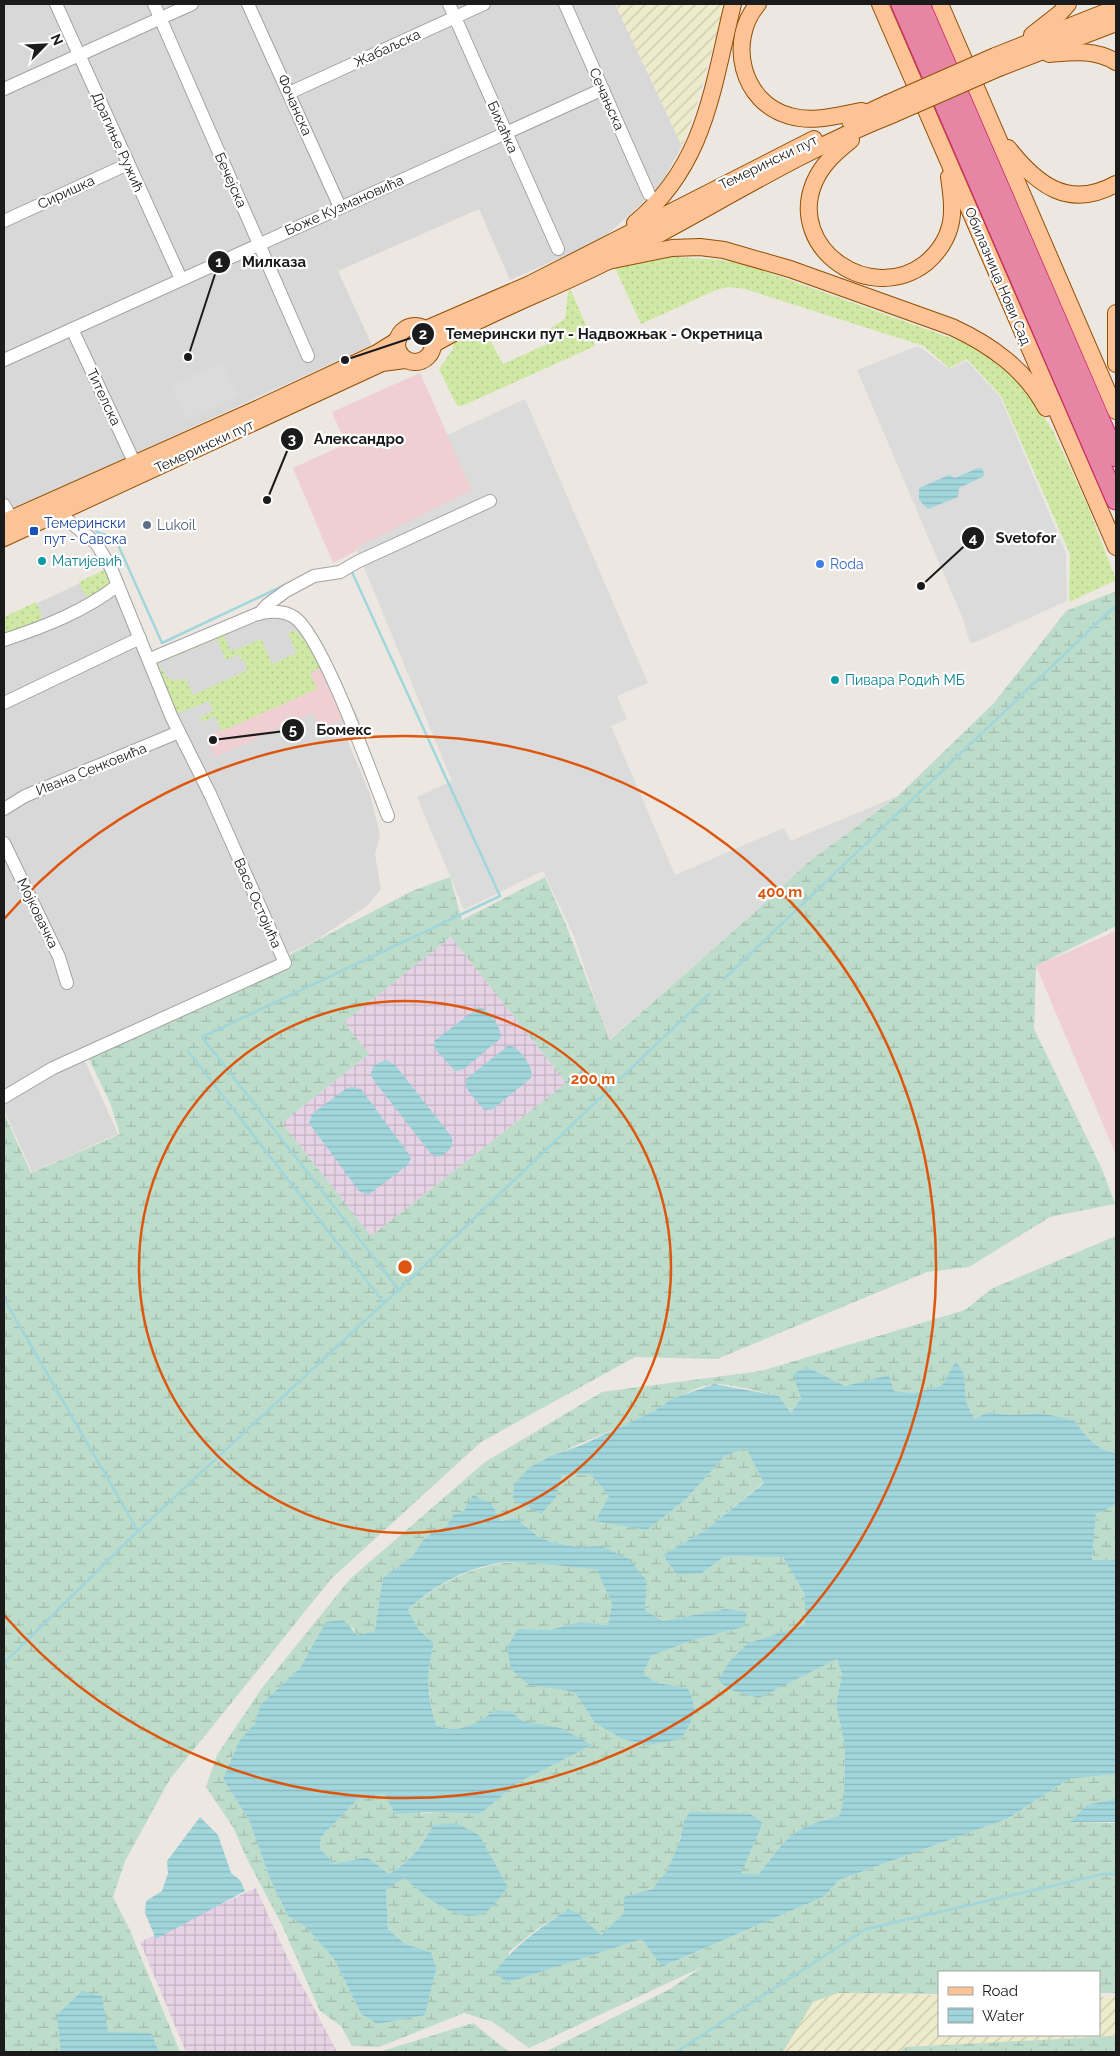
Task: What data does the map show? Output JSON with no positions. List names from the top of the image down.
{
  "streets": {
    "main road": ["Темерински пут", "Обилазница Нови Сад"],
    "street": [
      "Жабаљска",
      "Сечањска",
      "Фочанска",
      "Бихаћка",
      "Драгиње Ружић",
      "Бечејска",
      "Сиришка",
      "Боже Кузмановића",
      "Тителска",
      "Ивана Сенковића",
      "Васе Остојића",
      "Мојковачка"
    ]
  },
  "crossings": [
    ["Жабаљска", "Фочанска"],
    ["Жабаљска", "Бихаћка"],
    ["Сечањска", "Боже Кузмановића"],
    ["Фочанска", "Боже Кузмановића"],
    ["Бихаћка", "Боже Кузмановића"],
    ["Драгиње Ружић", "Сиришка"],
    ["Драгиње Ружић", "Боже Кузмановића"],
    ["Темерински пут", "Тителска"],
    ["Темерински пут", "Васе Остојића"],
    ["Бечејска", "Боже Кузмановића"],
    ["Боже Кузмановића", "Тителска"],
    ["Ивана Сенковића", "Васе Остојића"]
  ],
  "places": {
    "other": [
      "Милказа",
      "Темерински пут - Надвожњак - Окретница",
      "Александро",
      "Lukoil",
      "Матијевић",
      "Roda",
      "Svetofor",
      "Пивара Родић МБ",
      "Бомекс"
    ],
    "transit": ["Темерински пут - Савска"]
  },
  "legend": ["Road", "Water"],
  "north": "top right",
  "rings": ["400 m", "200 m"]
}
